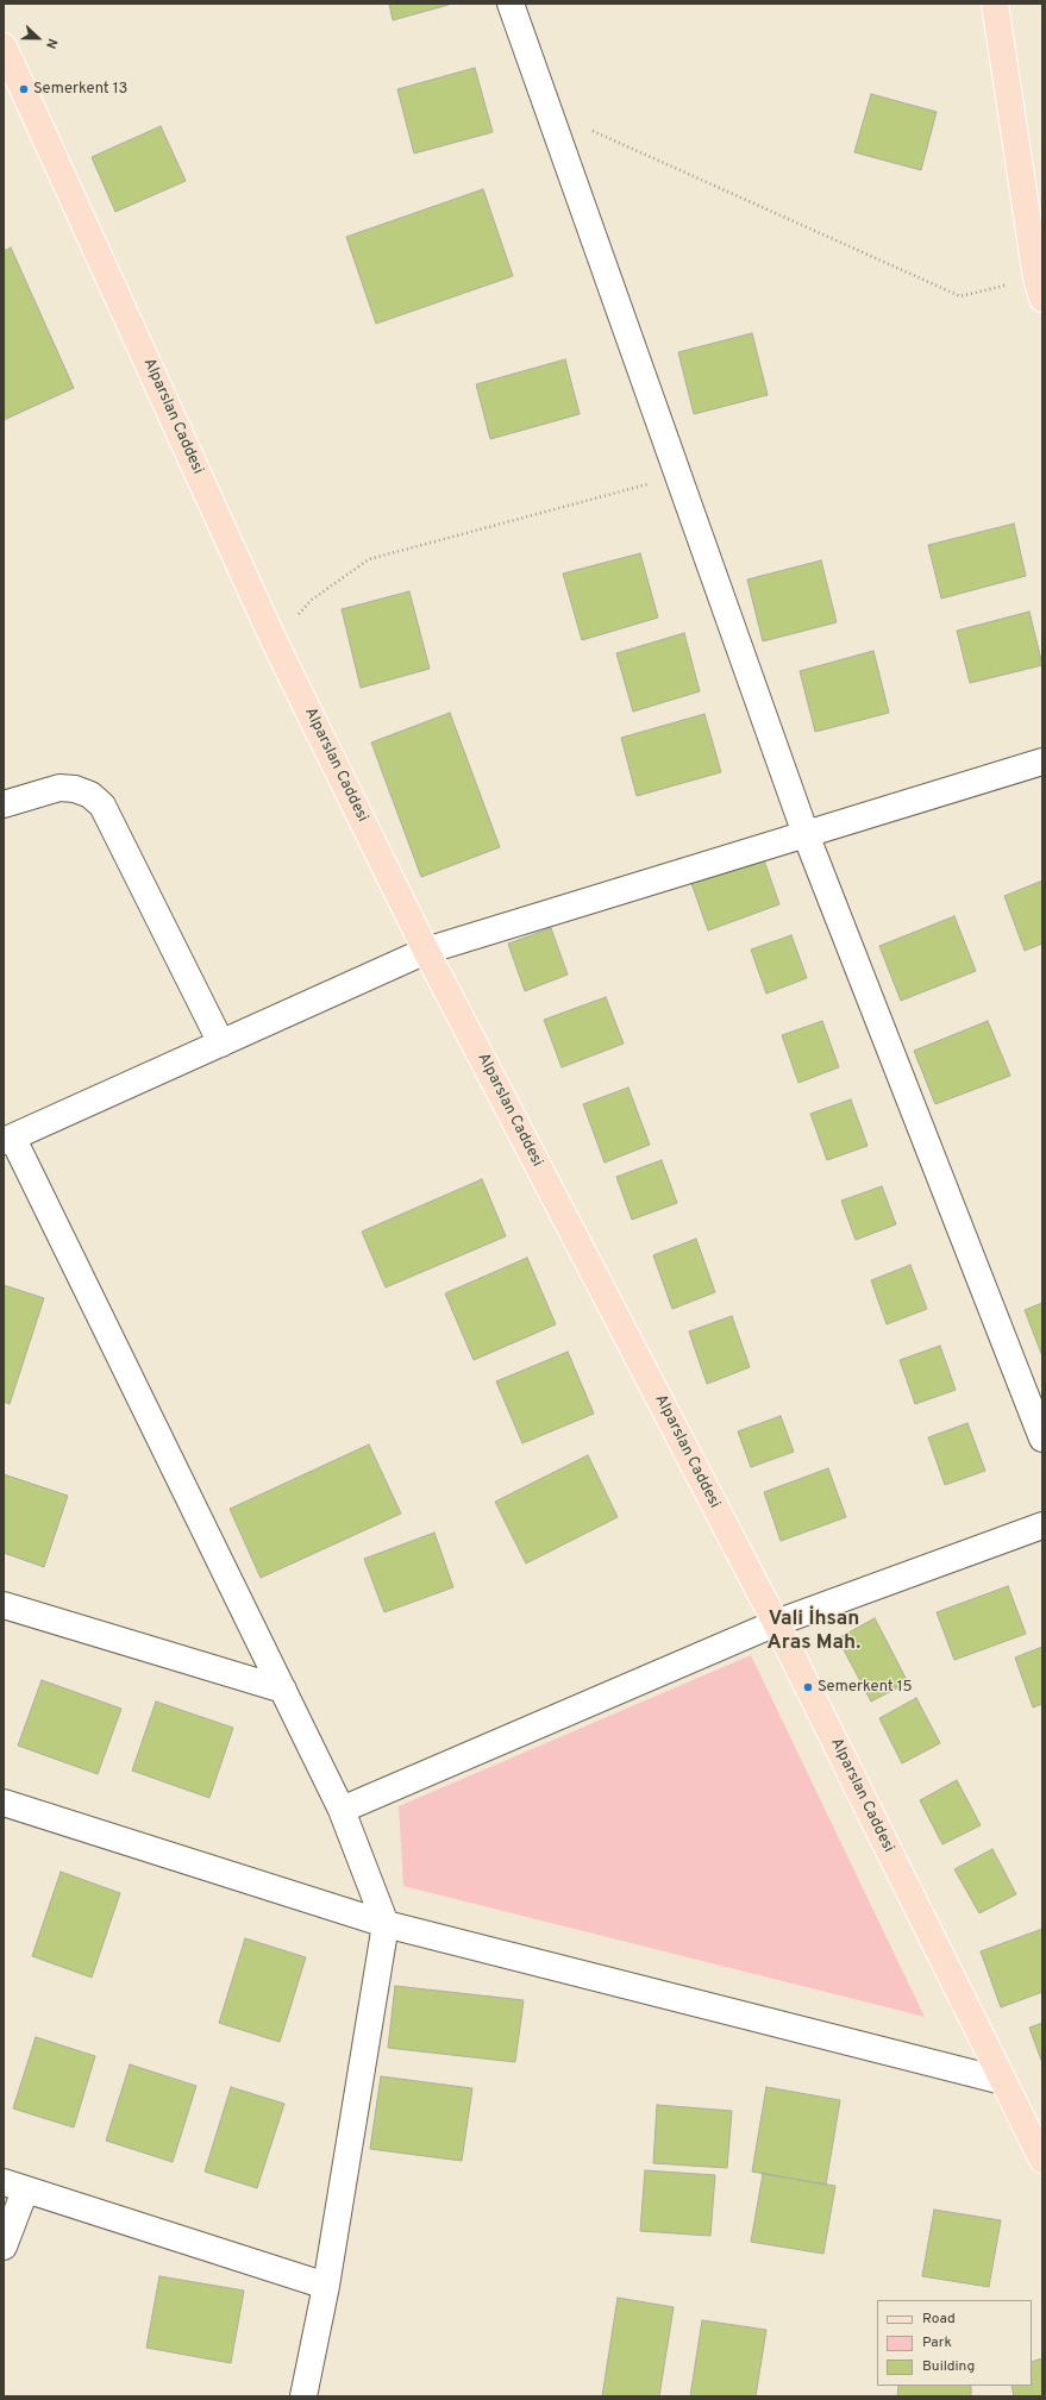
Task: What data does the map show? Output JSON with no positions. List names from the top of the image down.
{
  "streets": {
    "main road": ["Alparslan Caddesi"]
  },
  "districts": ["Vali İhsan Aras Mah."],
  "places": ["Semerkent 13", "Semerkent 15"],
  "legend": ["Road", "Park", "Building"],
  "north": "right"
}
